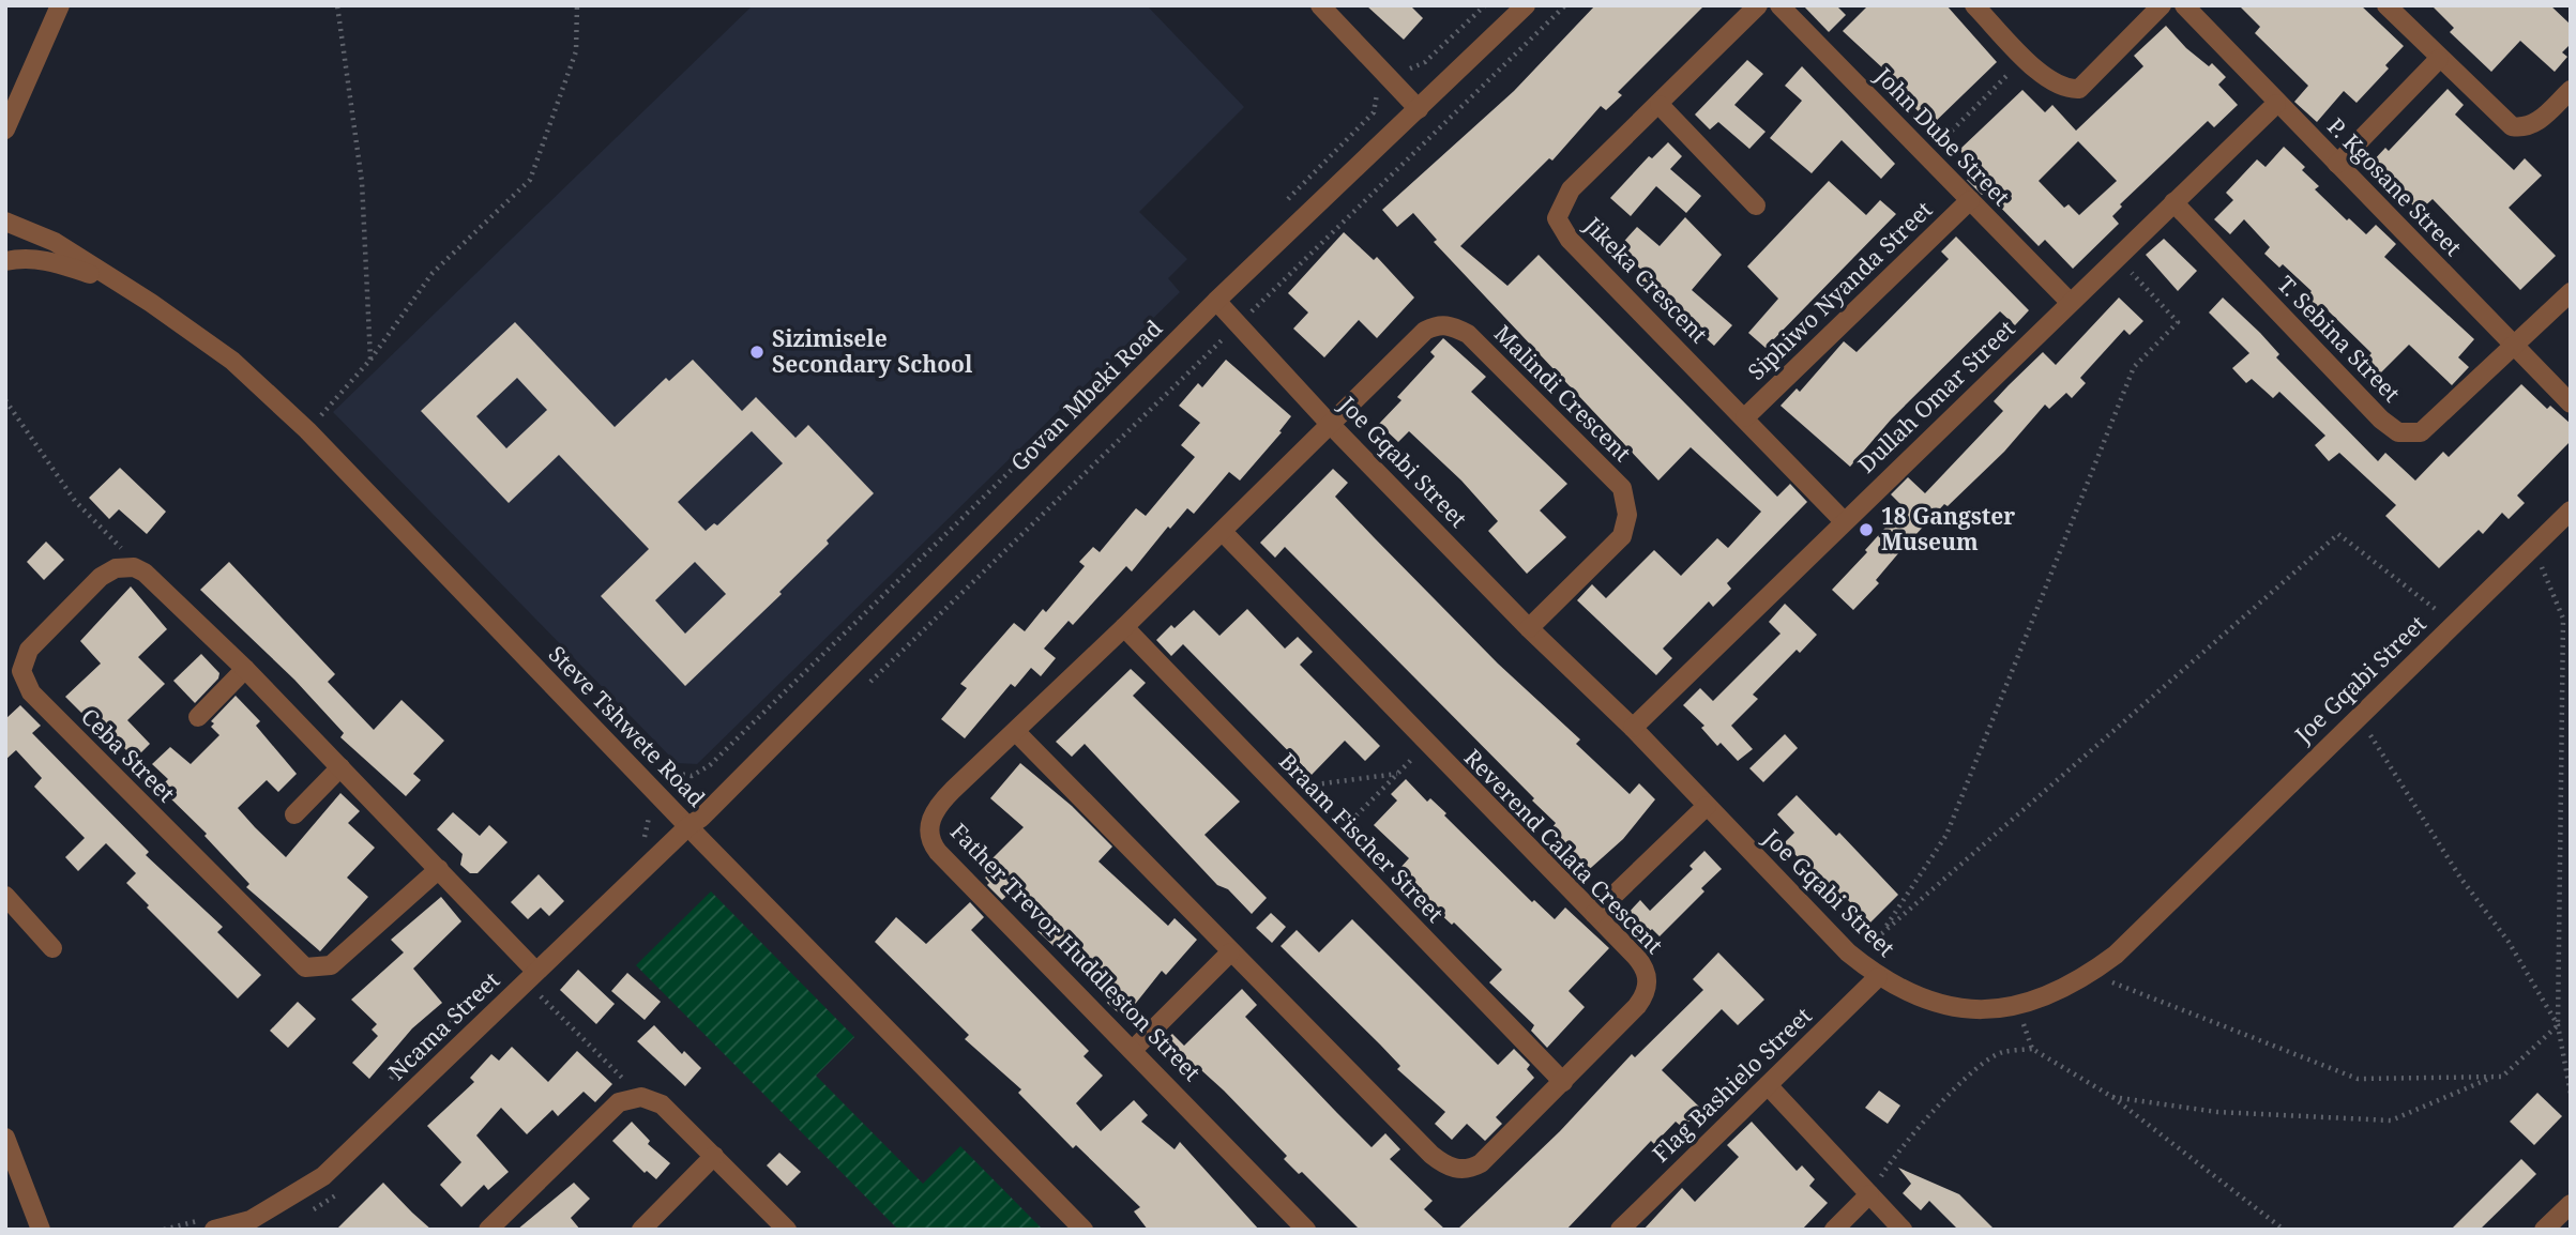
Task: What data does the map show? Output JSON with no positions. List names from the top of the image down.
{
  "streets": {
    "street": [
      "John Dube Street",
      "P. Kgosane Street",
      "Jikeka Crescent",
      "Siphiwo Nyanda Street",
      "T. Sebina Street",
      "Malindi Crescent",
      "Govan Mbeki Road",
      "Dullah Omar Street",
      "Joe Gqabi Street",
      "Steve Tshwete Road",
      "Ceba Street",
      "Braam Fischer Street",
      "Reverend Calata Crescent",
      "Father Trevor Huddleston Street",
      "Ncama Street",
      "Flag Bashielo Street"
    ]
  },
  "crossings": [
    ["John Dube Street", "Siphiwo Nyanda Street"],
    ["John Dube Street", "Dullah Omar Street"],
    ["P. Kgosane Street", "T. Sebina Street"],
    ["P. Kgosane Street", "Dullah Omar Street"],
    ["Jikeka Crescent", "Siphiwo Nyanda Street"],
    ["Jikeka Crescent", "Dullah Omar Street"],
    ["T. Sebina Street", "Dullah Omar Street"],
    ["Malindi Crescent", "Joe Gqabi Street"],
    ["Malindi Crescent", "Father Trevor Huddleston Street"],
    ["Govan Mbeki Road", "Joe Gqabi Street"],
    ["Govan Mbeki Road", "Steve Tshwete Road"],
    ["Govan Mbeki Road", "Ncama Street"],
    ["Dullah Omar Street", "Joe Gqabi Street"],
    ["Joe Gqabi Street", "Father Trevor Huddleston Street"],
    ["Joe Gqabi Street", "Flag Bashielo Street"],
    ["Steve Tshwete Road", "Ncama Street"],
    ["Braam Fischer Street", "Reverend Calata Crescent"],
    ["Braam Fischer Street", "Father Trevor Huddleston Street"],
    ["Reverend Calata Crescent", "Father Trevor Huddleston Street"]
  ],
  "places": ["Sizimisele Secondary School", "18 Gangster Museum"]
}
